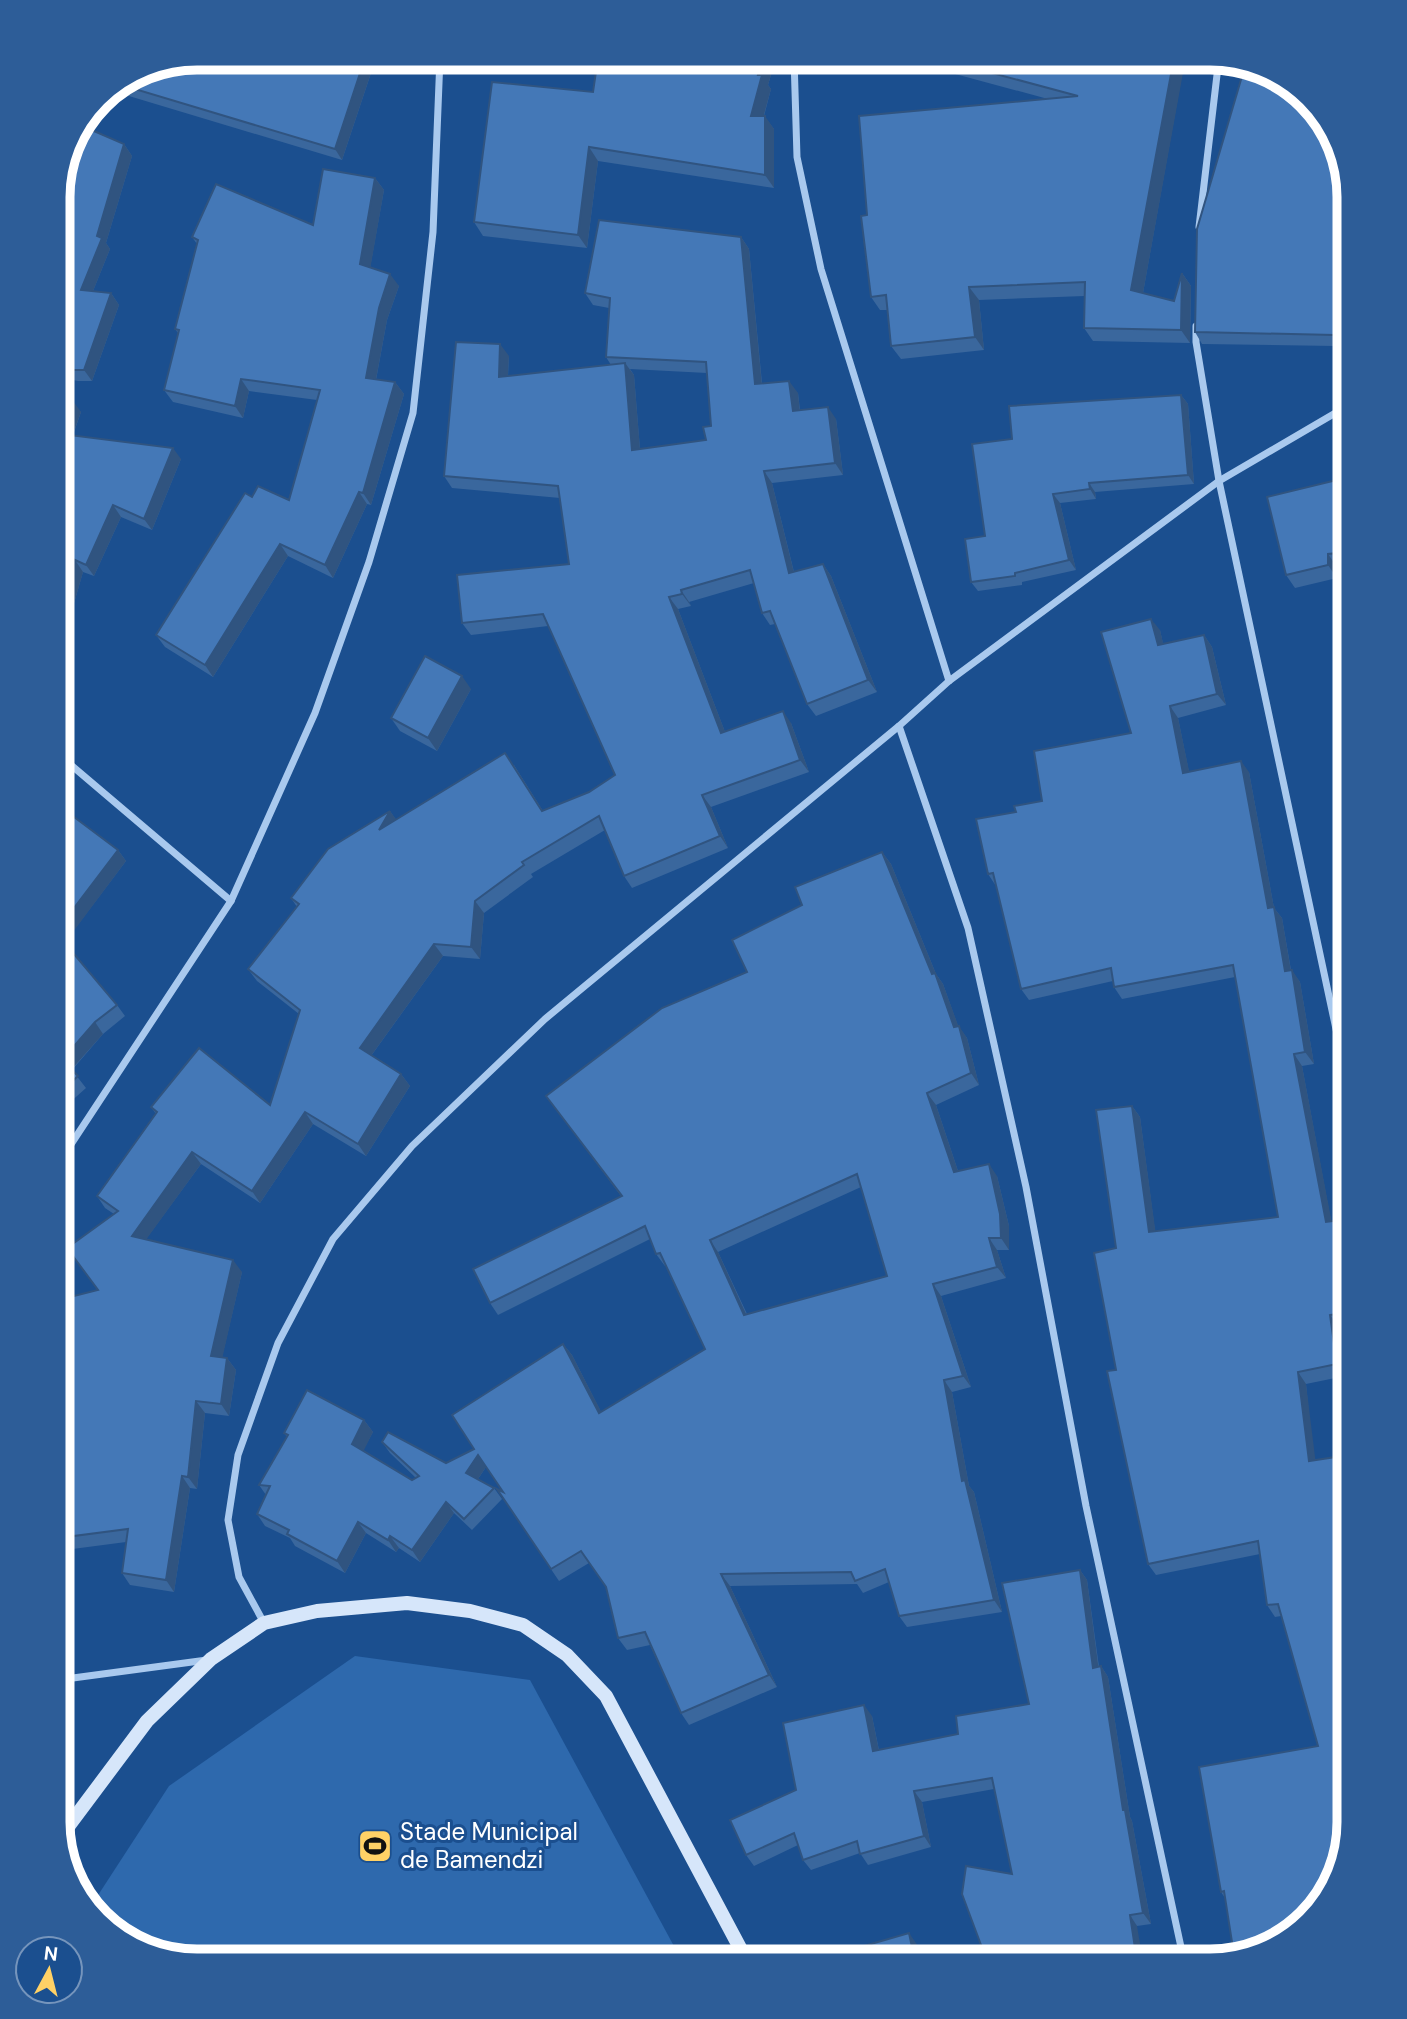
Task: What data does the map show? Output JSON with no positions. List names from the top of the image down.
{
  "places": {
    "sports": ["Stade Municipal de Bamendzi"]
  },
  "north": "top"
}
